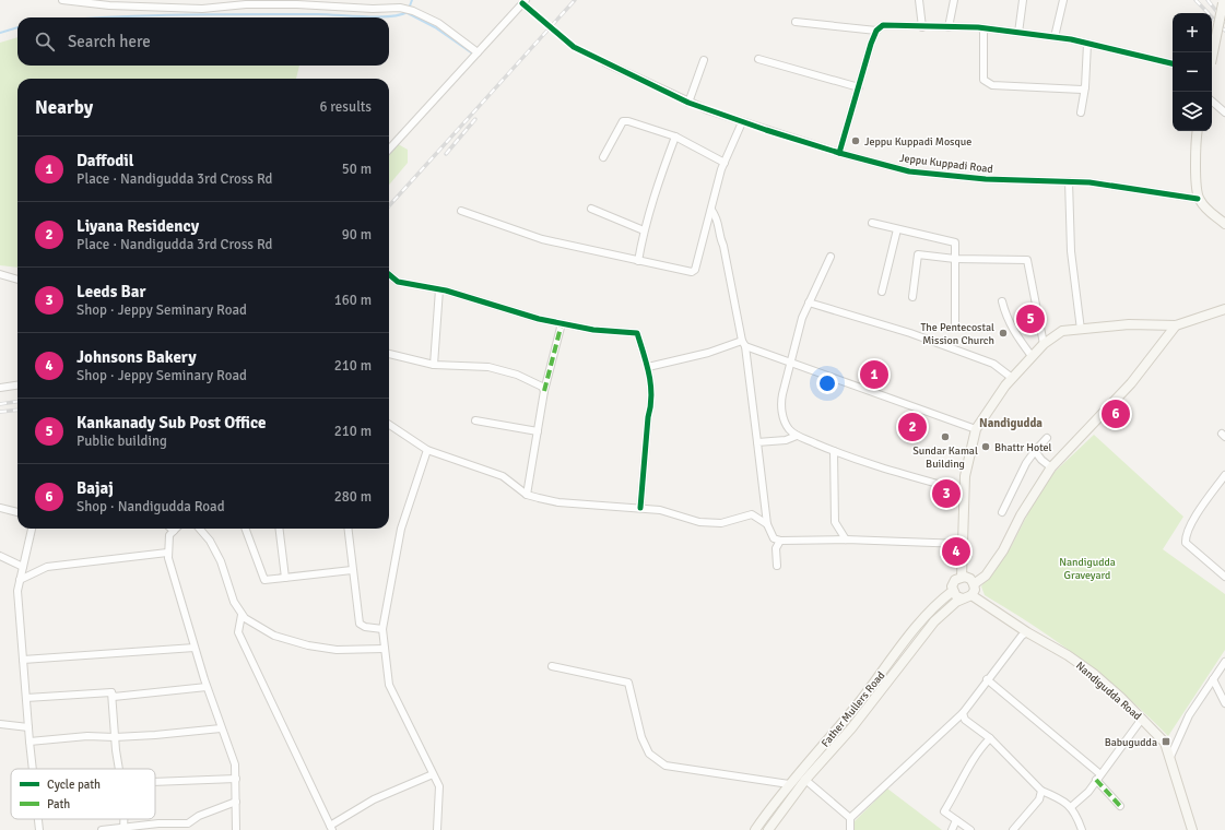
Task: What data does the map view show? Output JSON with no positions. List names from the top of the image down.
{
  "streets": {
    "main road": ["Nandigudda Road", "Father Mullers Road"],
    "street": ["Jeppu Kuppadi Road"]
  },
  "crossings": [
    ["Nandigudda Road", "Father Mullers Road"]
  ],
  "districts": ["Nandigudda"],
  "parks": ["Nandigudda Graveyard"],
  "places": {
    "other": [
      "Jeppu Kuppadi Mosque",
      "The Pentecostal Mission Church",
      "Sundar Kamal Building",
      "Bhattr Hotel"
    ],
    "transit": ["Babugudda"]
  },
  "legend": ["Cycle path", "Path"],
  "page": {
    "map_buttons": ["+", "−"],
    "search": "Search here",
    "heading": ["Nearby", "6 results"],
    "list": [
      {
        "mark": "1",
        "name": "Daffodil",
        "note": "Place · Nandigudda 3rd Cross Rd",
        "value": "50 m"
      },
      {
        "mark": "2",
        "name": "Liyana Residency",
        "note": "Place · Nandigudda 3rd Cross Rd",
        "value": "90 m"
      },
      {
        "mark": "3",
        "name": "Leeds Bar",
        "note": "Shop · Jeppy Seminary Road",
        "value": "160 m"
      },
      {
        "mark": "4",
        "name": "Johnsons Bakery",
        "note": "Shop · Jeppy Seminary Road",
        "value": "210 m"
      },
      {
        "mark": "5",
        "name": "Kankanady Sub Post Office",
        "note": "Public building",
        "value": "210 m"
      },
      {
        "mark": "6",
        "name": "Bajaj",
        "note": "Shop · Nandigudda Road",
        "value": "280 m"
      }
    ],
    "pins": [
      "5",
      "1",
      "6",
      "2",
      "3",
      "4"
    ]
  }
}
